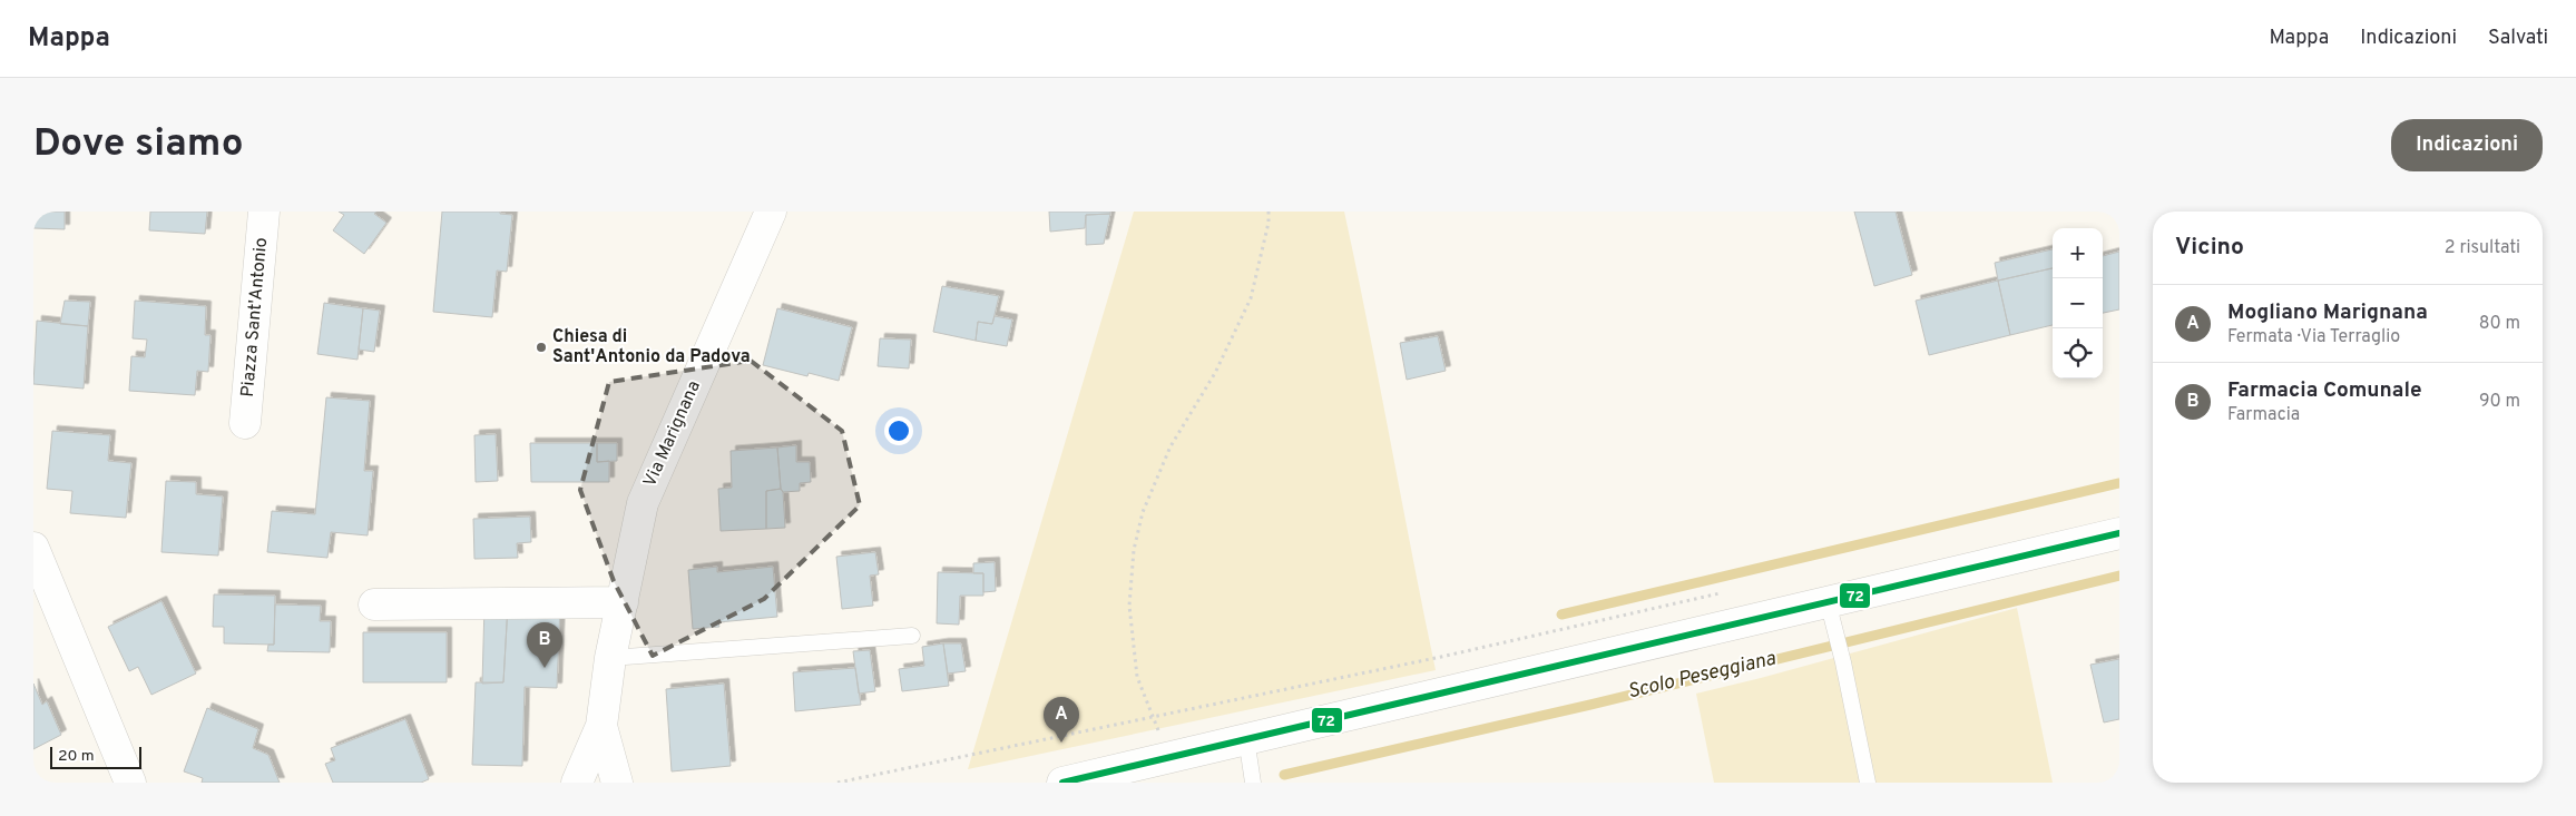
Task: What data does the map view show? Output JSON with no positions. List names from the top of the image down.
{
  "streets": {
    "street": ["Piazza Sant'Antonio", "Via Marignana"]
  },
  "water": ["Scolo Peseggiana"],
  "places": ["Chiesa di Sant'Antonio da Padova"],
  "lines": ["transit line 72"],
  "scale_bar": "20 m",
  "page": {
    "header": "Mappa",
    "nav": ["Mappa", "Indicazioni", "Salvati"],
    "buttons": "Indicazioni",
    "title": "Dove siamo",
    "heading": ["Vicino", "2 risultati"],
    "map_buttons": ["+", "−"],
    "list": [
      {
        "mark": "A",
        "name": "Mogliano Marignana",
        "note": "Fermata · Via Terraglio",
        "value": "80 m"
      },
      {
        "mark": "B",
        "name": "Farmacia Comunale",
        "note": "Farmacia",
        "value": "90 m"
      }
    ],
    "pins": ["B", "A"],
    "scale": "20 m"
  }
}
